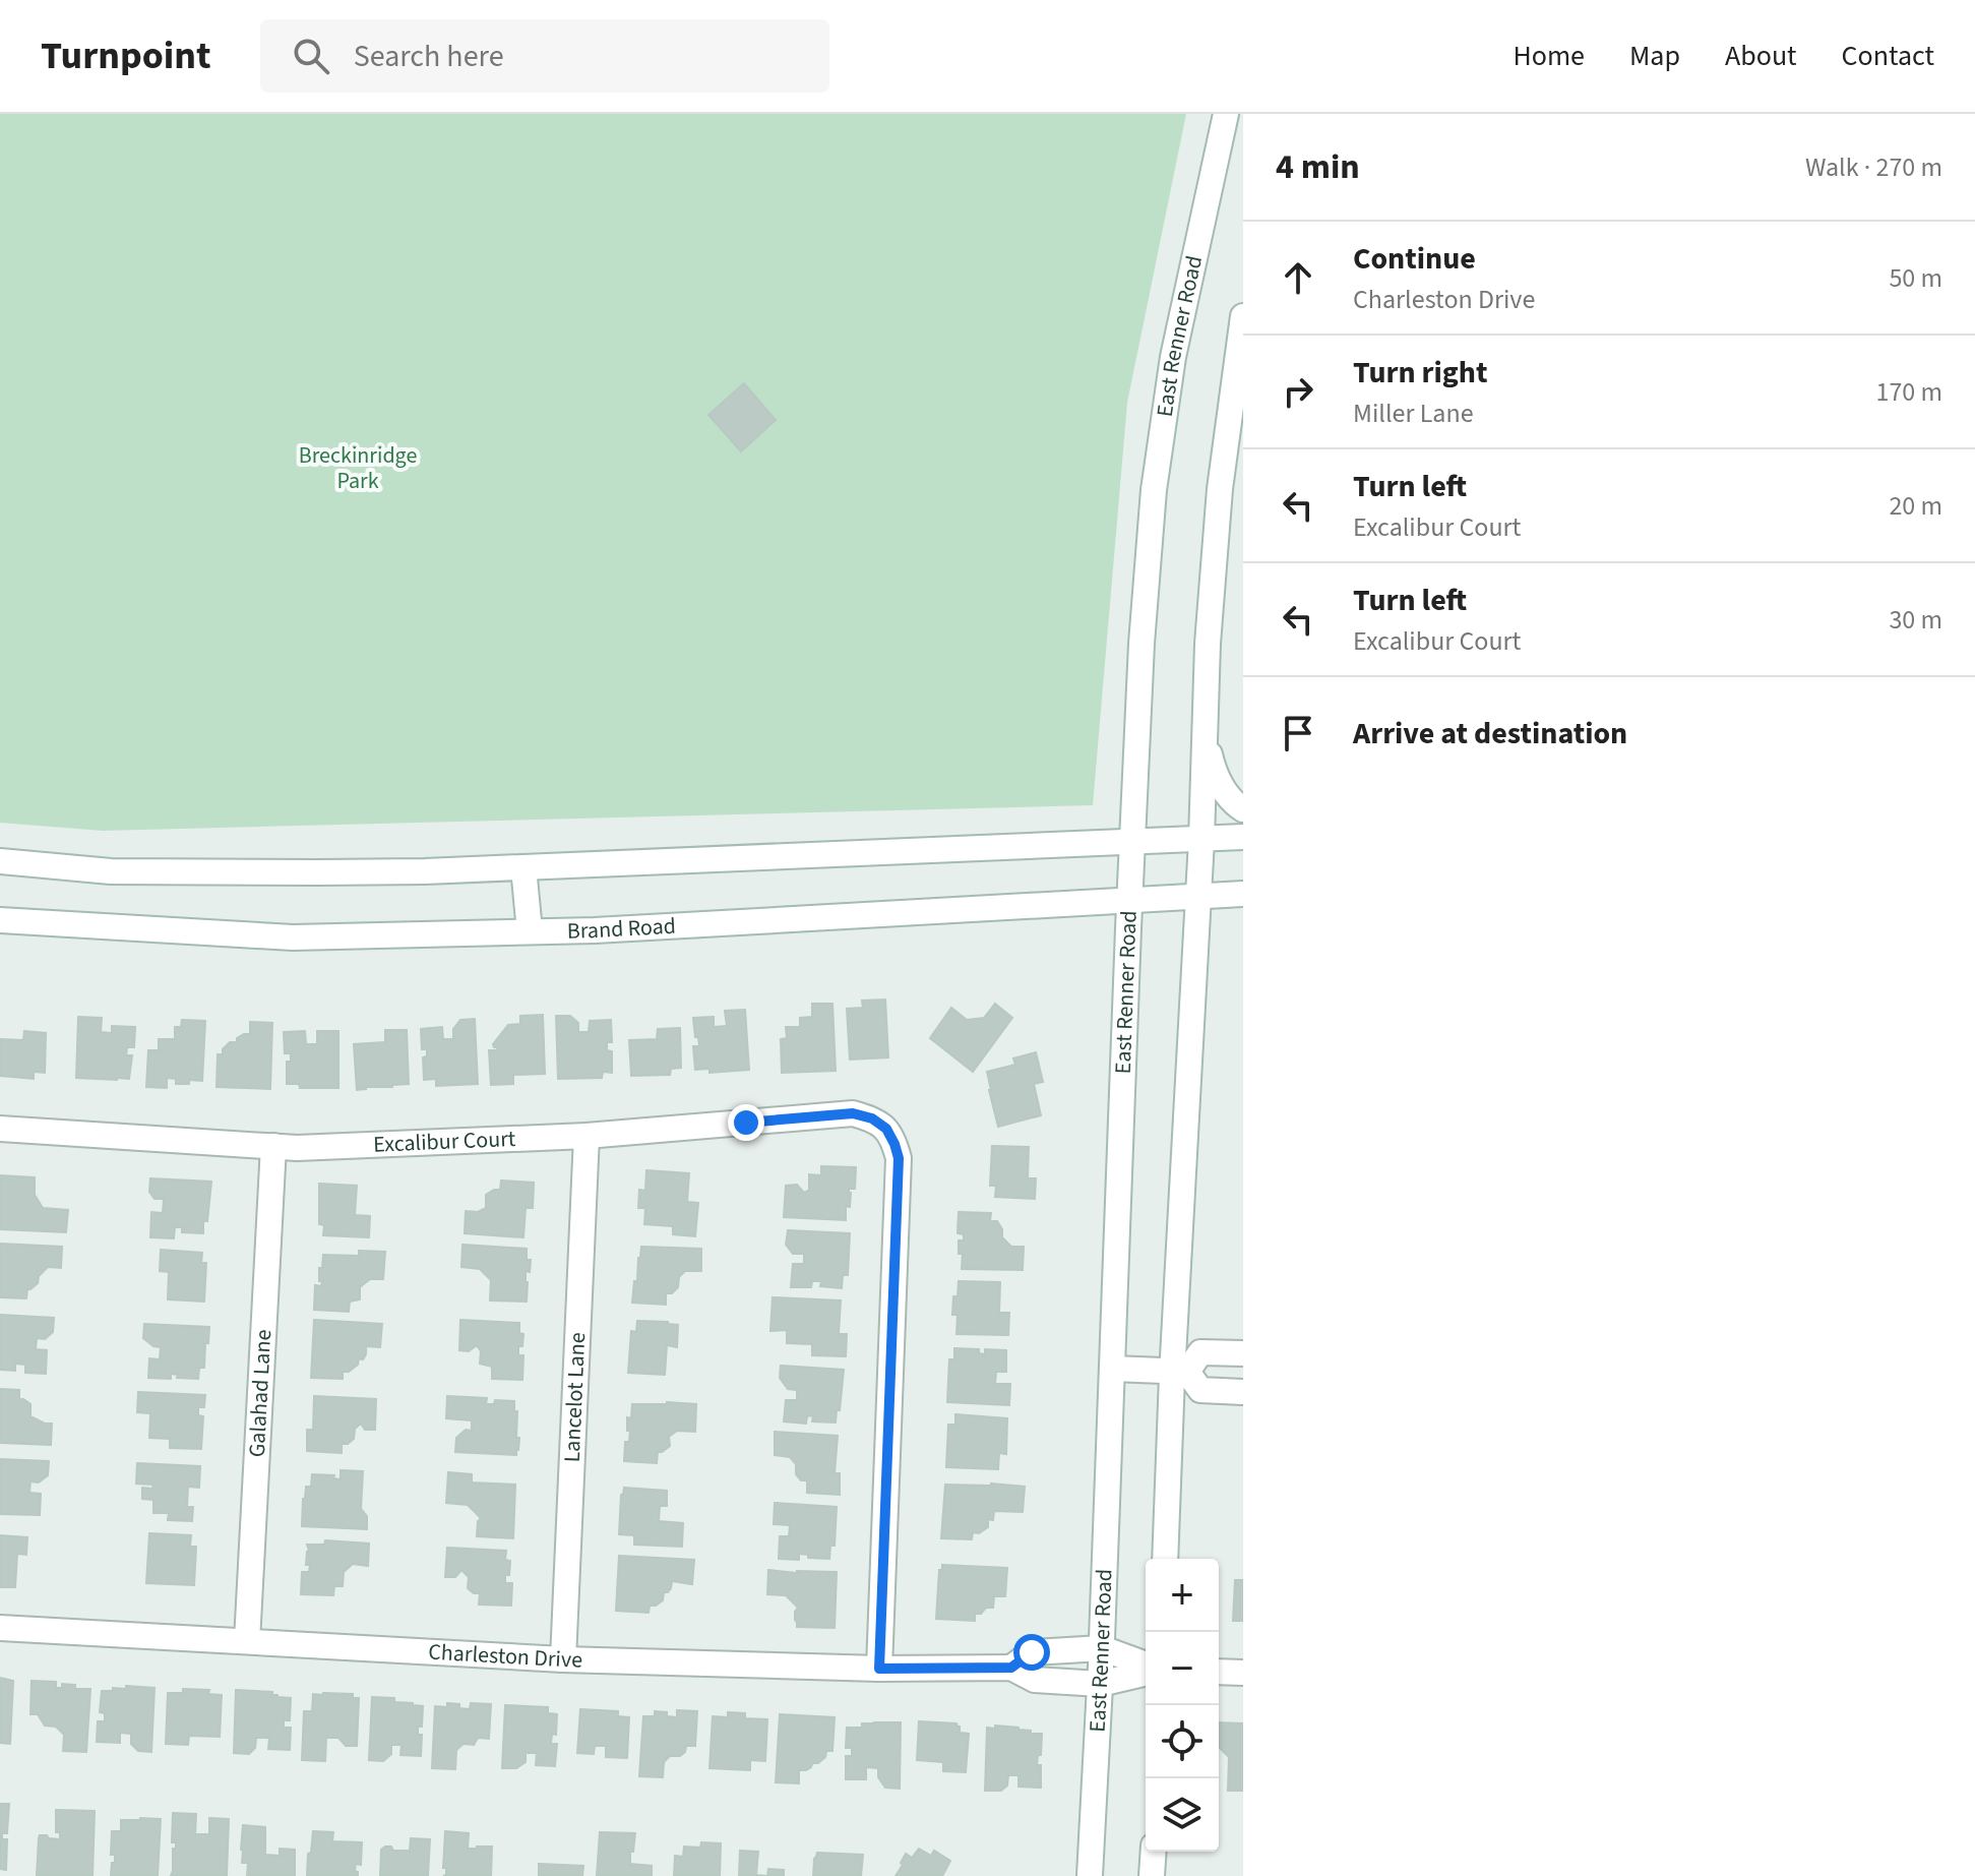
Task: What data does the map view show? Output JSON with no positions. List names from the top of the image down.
{
  "streets": {
    "main road": [
      "East Renner Road",
      "Brand Road",
      "Excalibur Court",
      "Galahad Lane",
      "Lancelot Lane",
      "Charleston Drive"
    ]
  },
  "crossings": [
    ["East Renner Road", "Brand Road"],
    ["East Renner Road", "Charleston Drive"],
    ["Excalibur Court", "Galahad Lane"],
    ["Excalibur Court", "Lancelot Lane"],
    ["Excalibur Court", "Charleston Drive"],
    ["Galahad Lane", "Charleston Drive"],
    ["Lancelot Lane", "Charleston Drive"]
  ],
  "parks": ["Breckinridge Park"],
  "page": {
    "header": "Turnpoint",
    "search": "Search here",
    "nav": [
      "Home",
      "Map",
      "About",
      "Contact"
    ],
    "heading": ["4 min", "Walk · 270 m"],
    "list": [
      ["Continue", "Charleston Drive", "50 m"],
      ["Turn right", "Miller Lane", "170 m"],
      ["Turn left", "Excalibur Court", "20 m"],
      ["Turn left", "Excalibur Court", "30 m"],
      "Arrive at destination"
    ],
    "map_buttons": ["+", "−"]
  }
}
